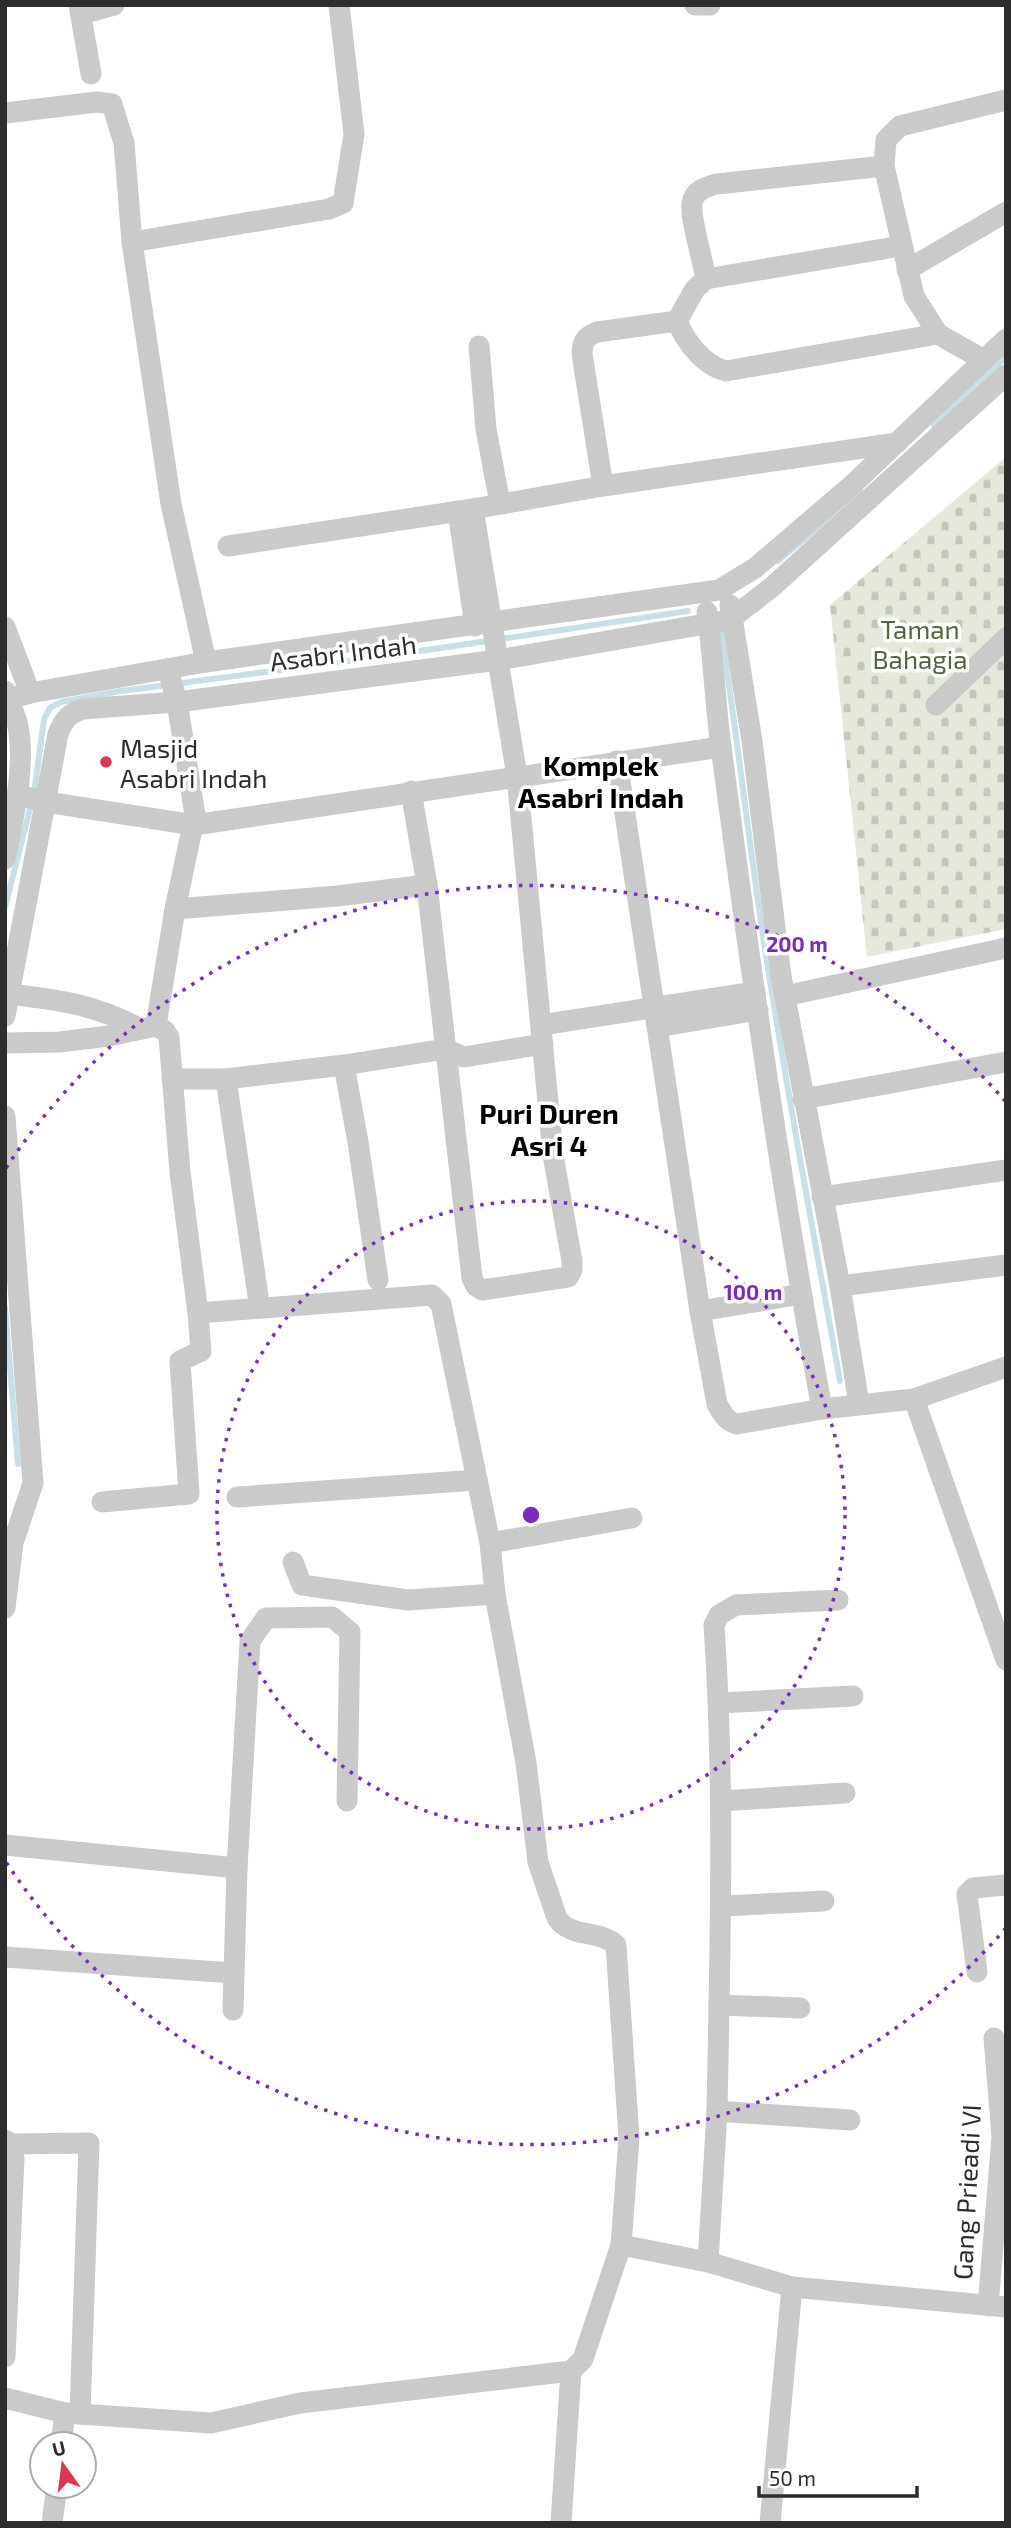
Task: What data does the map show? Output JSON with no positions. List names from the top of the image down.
{
  "streets": {
    "street": ["Asabri Indah", "Gang Prieadi VI"]
  },
  "districts": ["Komplek Asabri Indah", "Puri Duren Asri 4"],
  "parks": ["Taman Bahagia"],
  "places": ["Masjid Asabri Indah"],
  "scale_bar": "50 m",
  "north": "top",
  "rings": ["200 m", "100 m"]
}
